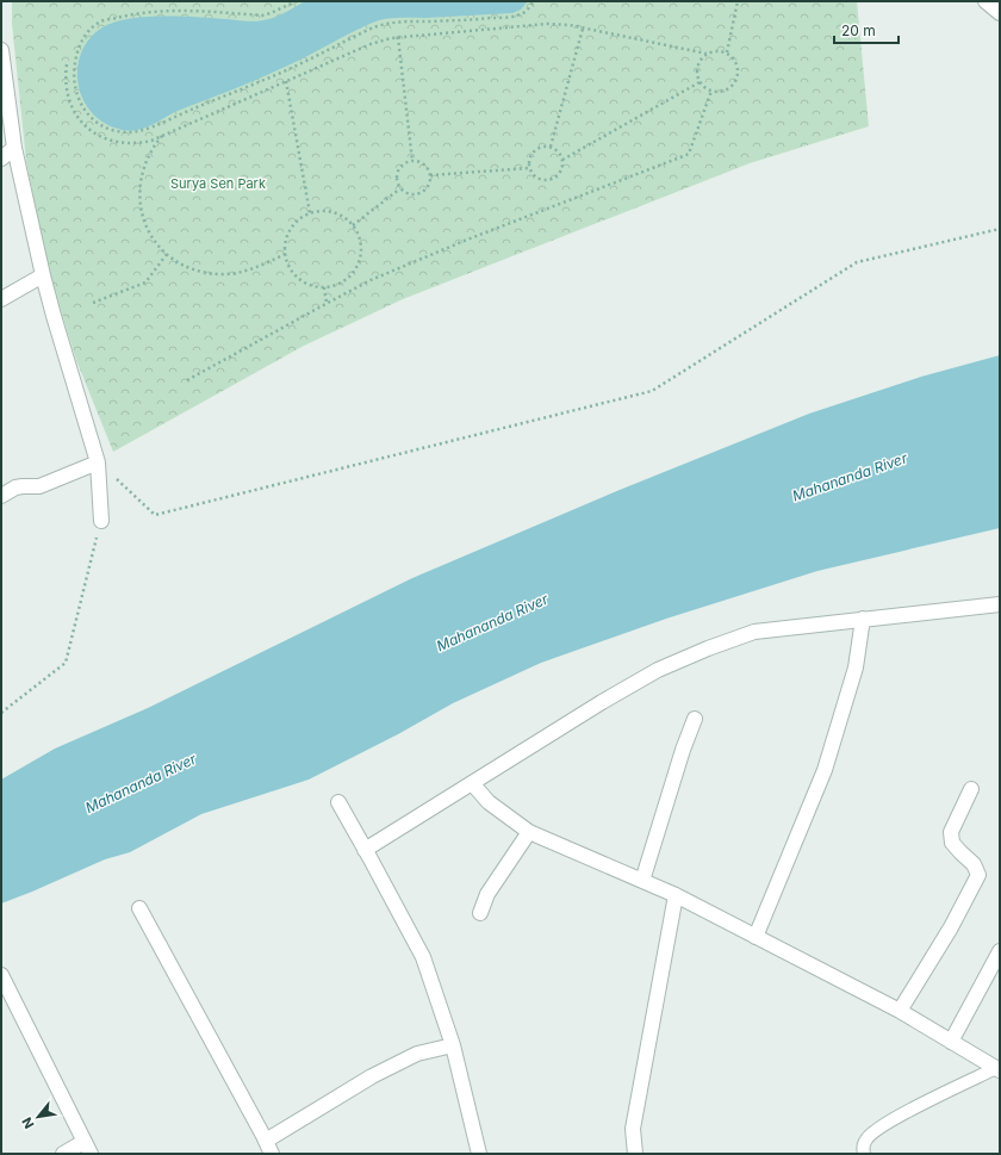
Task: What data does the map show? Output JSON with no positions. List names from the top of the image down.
{
  "water": ["Mahananda River"],
  "parks": ["Surya Sen Park"],
  "scale_bar": "20 m",
  "north": "bottom left"
}
